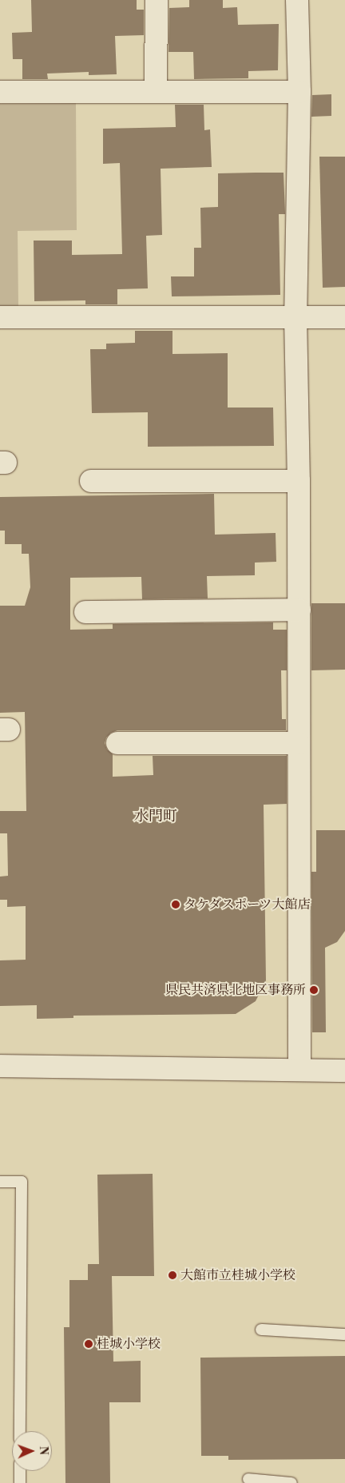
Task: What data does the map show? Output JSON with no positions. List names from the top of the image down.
{
  "districts": ["水門町"],
  "places": [
    "タケダスポーツ大館店",
    "県民共済県北地区事務所",
    "大館市立桂城小学校",
    "桂城小学校"
  ],
  "north": "right"
}
